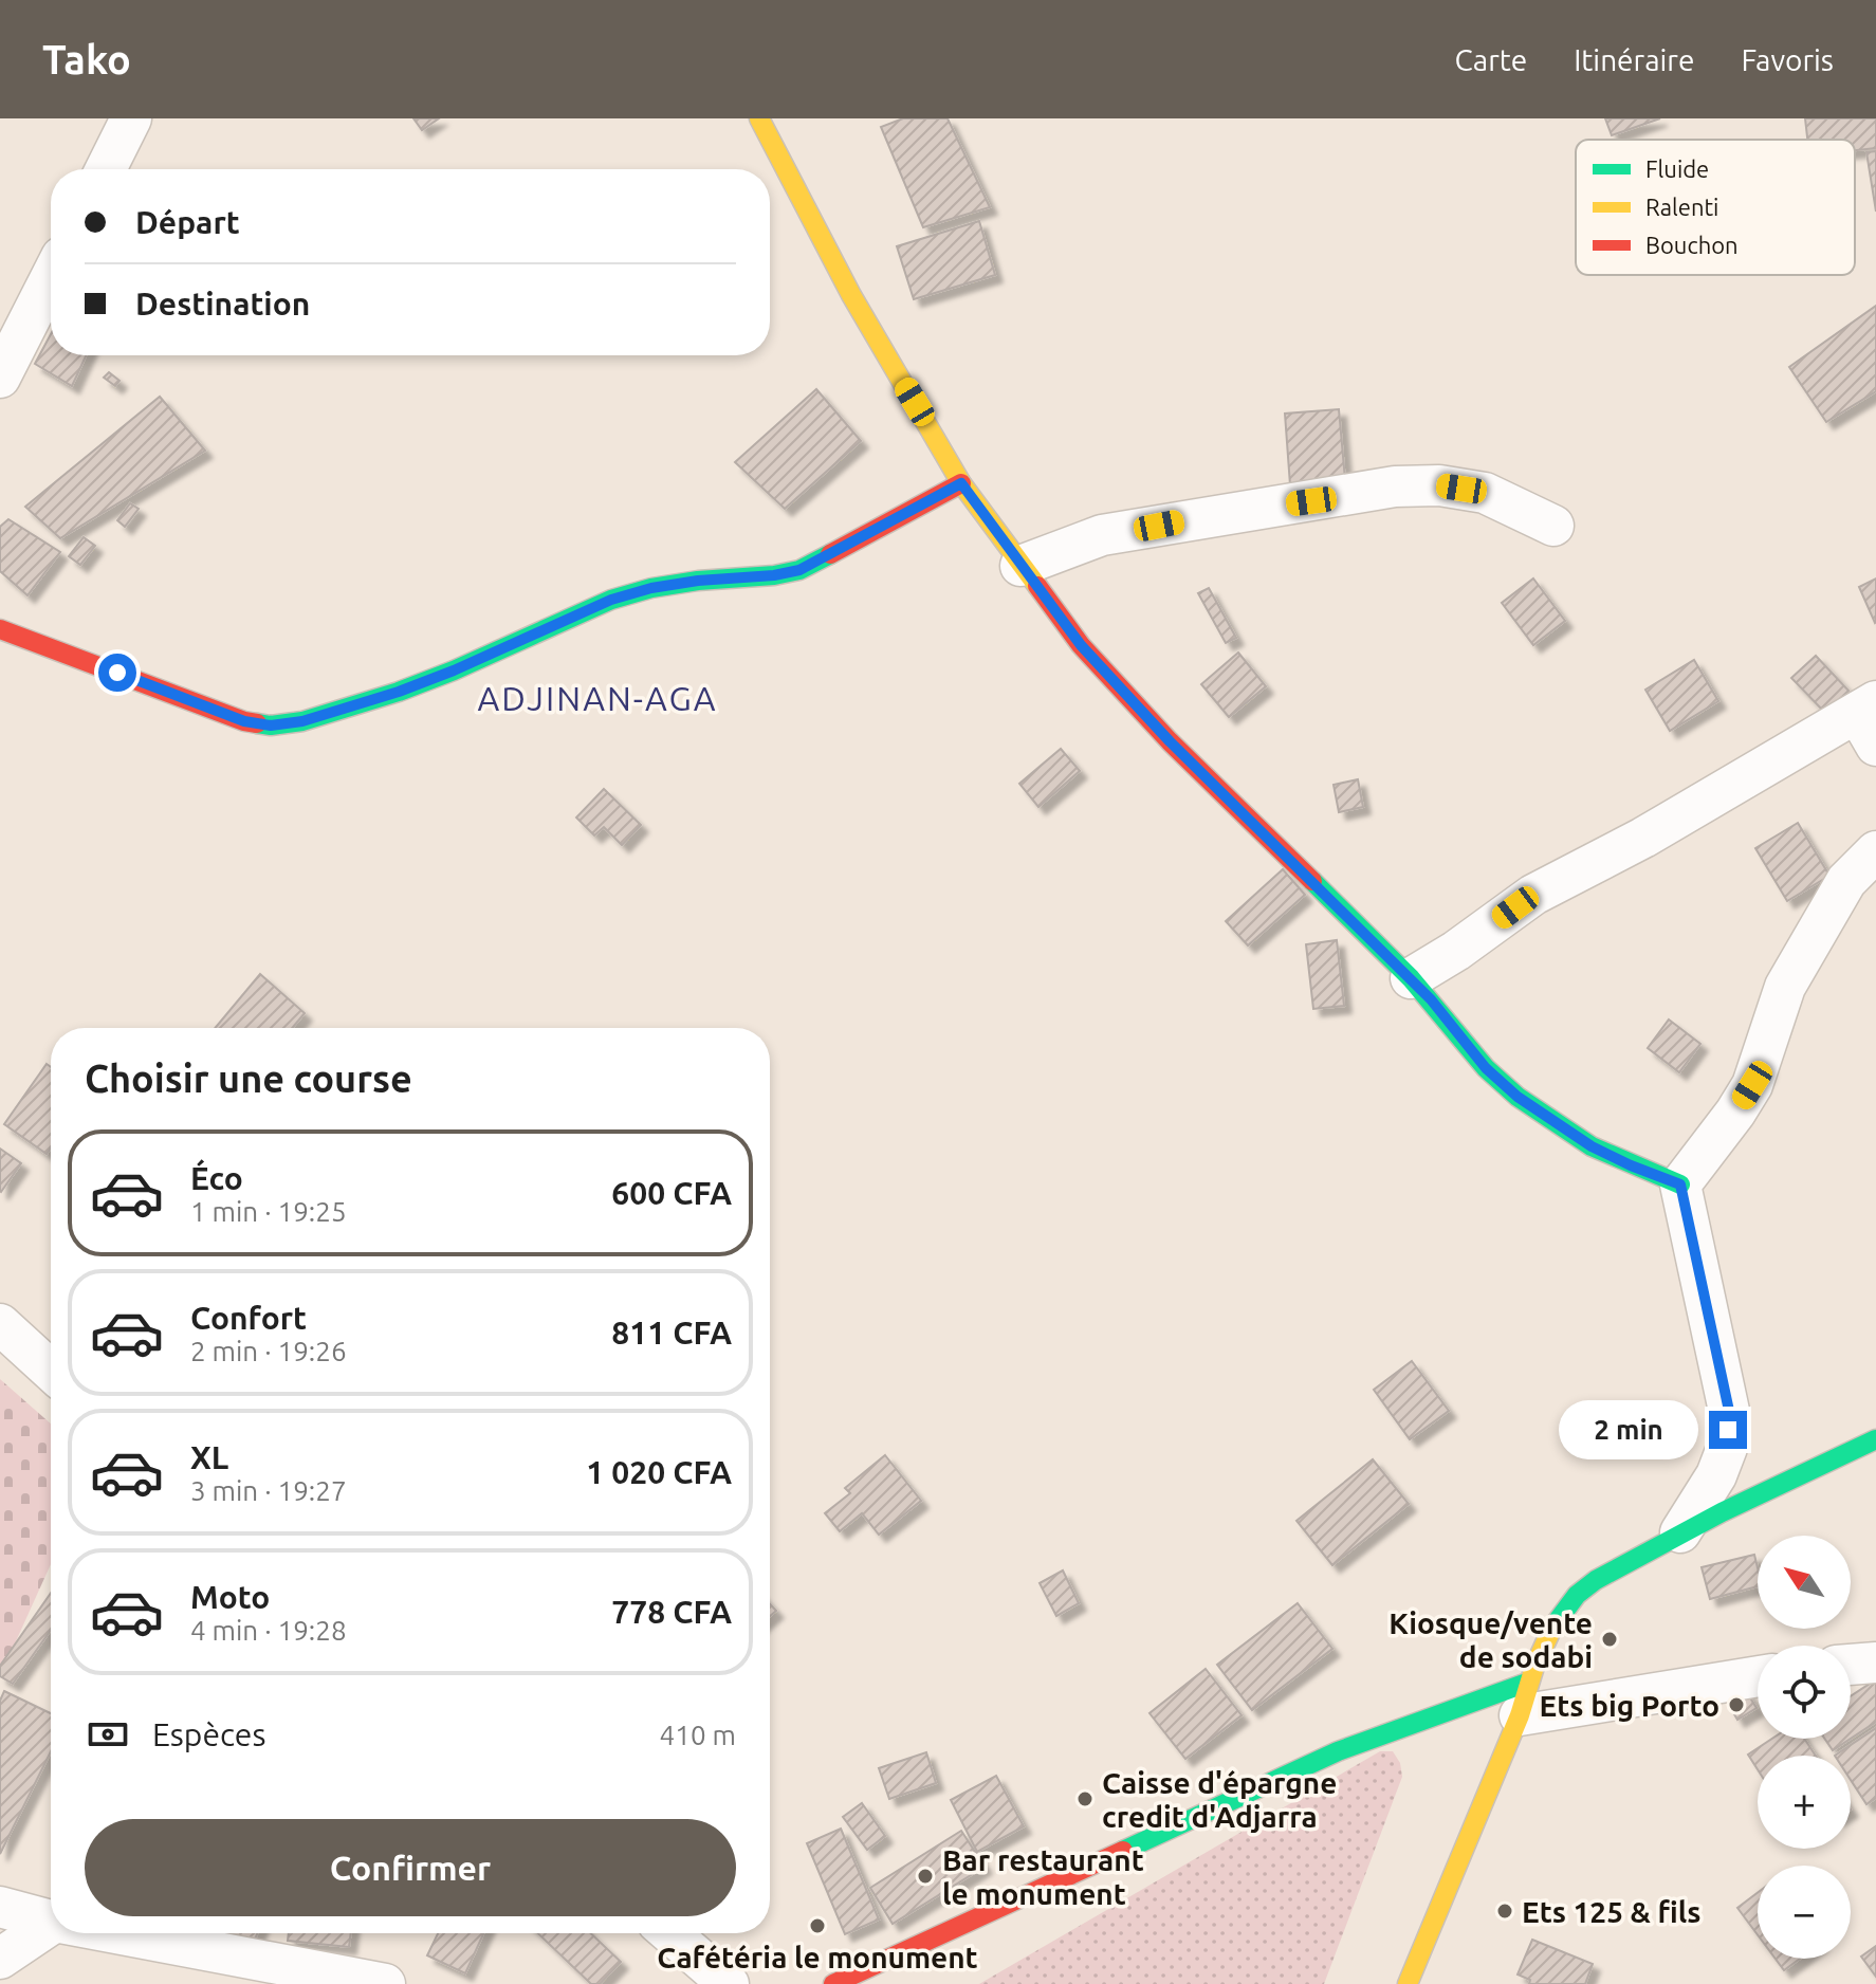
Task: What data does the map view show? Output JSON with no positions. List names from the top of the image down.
{
  "districts": ["ADJINAN-AGA"],
  "places": [
    "Kiosque/vente de sodabi",
    "Ets big Porto",
    "Caisse d'épargne credit d'Adjarra",
    "Bar restaurant le monument",
    "Ets 125 & fils",
    "Cafétéria le monument"
  ],
  "legend": ["Fluide", "Ralenti", "Bouchon"],
  "north": "top left",
  "page": {
    "header": "Tako",
    "nav": ["Carte", "Itinéraire", "Favoris"],
    "banner": ["Départ", "Destination"],
    "heading": "Choisir une course",
    "list": [
      {
        "name": "Éco",
        "note": "1 min · 19:25",
        "value": "600 CFA"
      },
      {
        "name": "Confort",
        "note": "2 min · 19:26",
        "value": "811 CFA"
      },
      {
        "name": "XL",
        "note": "3 min · 19:27",
        "value": "1 020 CFA"
      },
      {
        "name": "Moto",
        "note": "4 min · 19:28",
        "value": "778 CFA"
      }
    ],
    "bubble": "2 min",
    "map_buttons": ["+", "−"],
    "pay": ["Espèces", "410 m"],
    "buttons": "Confirmer"
  }
}
